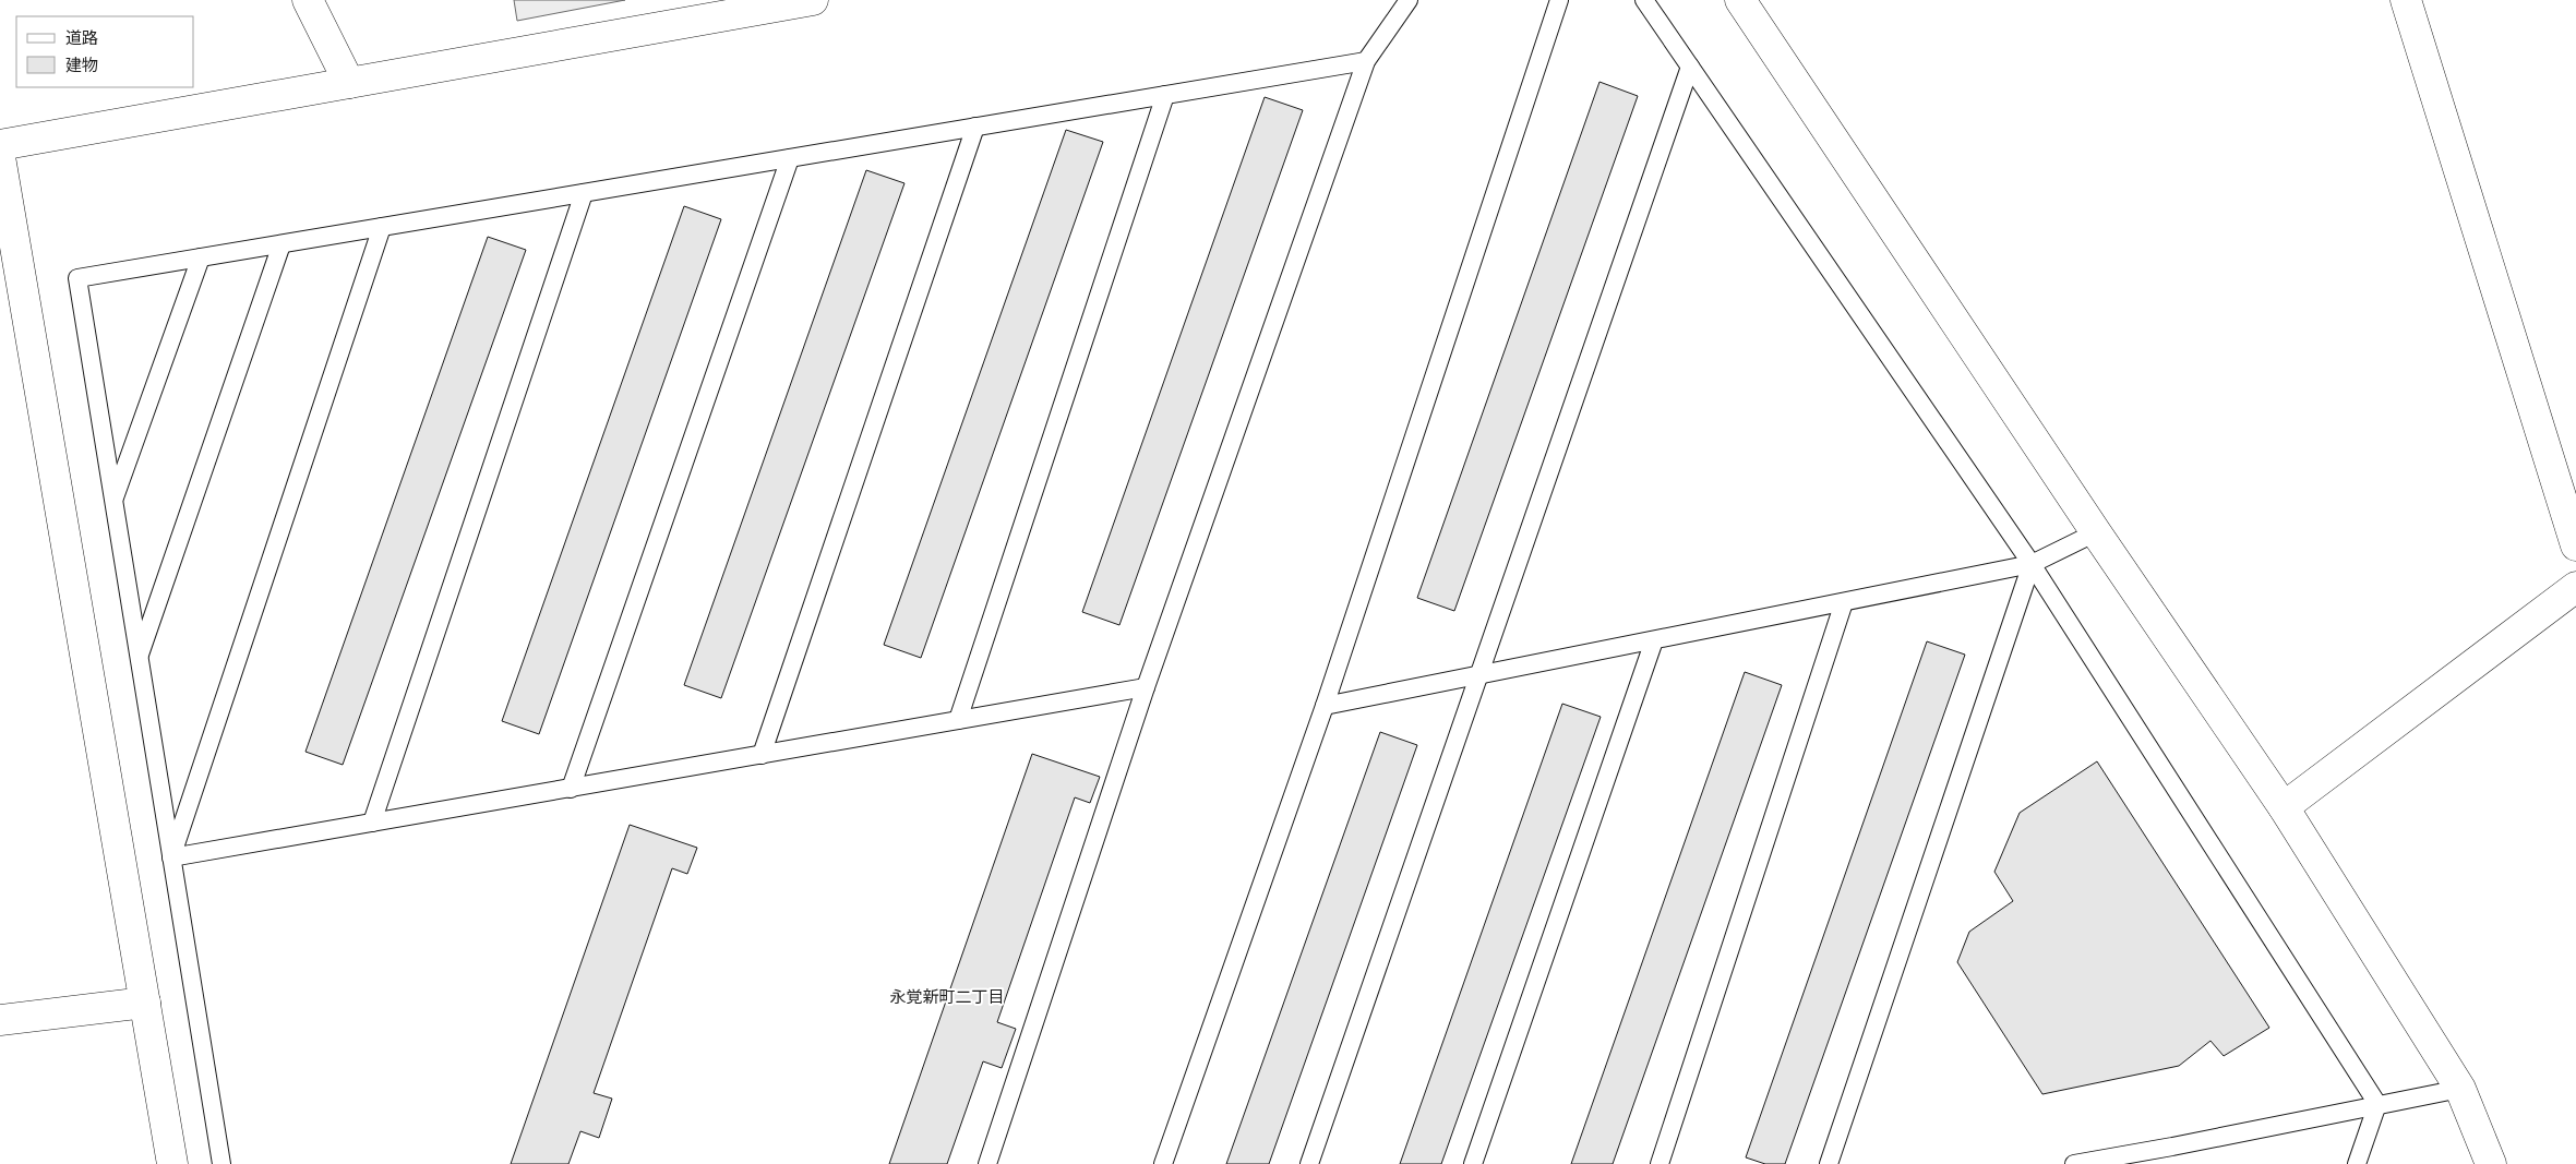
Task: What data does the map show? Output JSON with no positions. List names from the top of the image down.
{
  "districts": ["永覚新町二丁目"],
  "legend": ["道路", "建物"]
}
